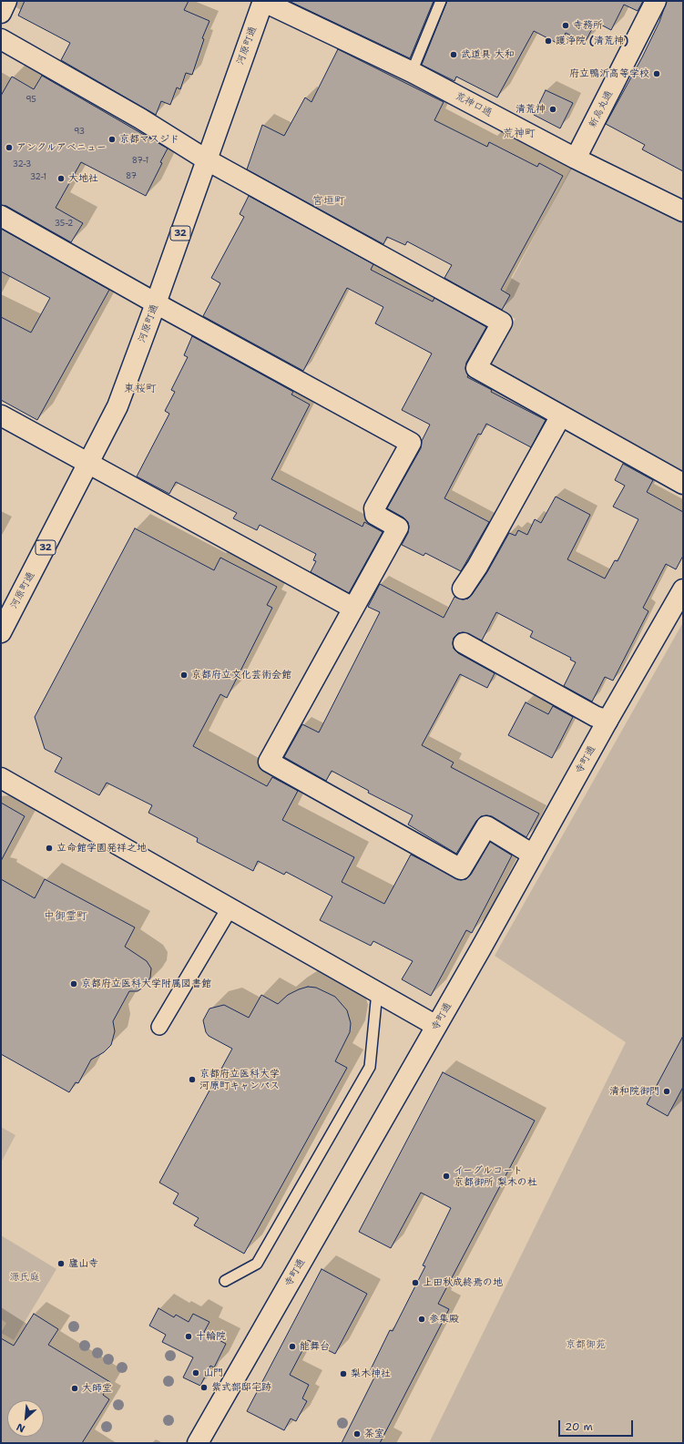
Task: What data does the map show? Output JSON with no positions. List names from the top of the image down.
{
  "streets": {
    "street": [
      "河原町通",
      "荒神口通",
      "新烏丸通",
      "32",
      "寺町通"
    ]
  },
  "crossings": [
    ["河原町通", "荒神口通"],
    ["荒神口通", "新烏丸通"]
  ],
  "districts": [
    "荒神町",
    "宮垣町",
    "東桜町",
    "中御霊町"
  ],
  "parks": ["源氏庭", "京都御苑"],
  "places": [
    "寺務所",
    "護浄院 (清荒神)",
    "武道具 大和",
    "府立鴨沂高等学校",
    "清荒神",
    "京都マスジド",
    "アンクルアベニュー",
    "大地社",
    "京都府立文化芸術会館",
    "立命館学園発祥之地",
    "京都府立医科大学附属図書館",
    "京都府立医科大学 河原町キャンパス",
    "清和院御門",
    "イーグルコート 京都御所 梨木の杜",
    "廬山寺",
    "上田秋成終焉の地",
    "参集殿",
    "十輪院",
    "能舞台",
    "山門",
    "梨木神社",
    "紫式部邸宅跡",
    "大師堂",
    "茶室"
  ],
  "house_numbers": [
    "95",
    "93",
    "87-1",
    "32-3",
    "87",
    "32-1",
    "35-2"
  ],
  "scale_bar": "20 m",
  "north": "bottom left"
}
